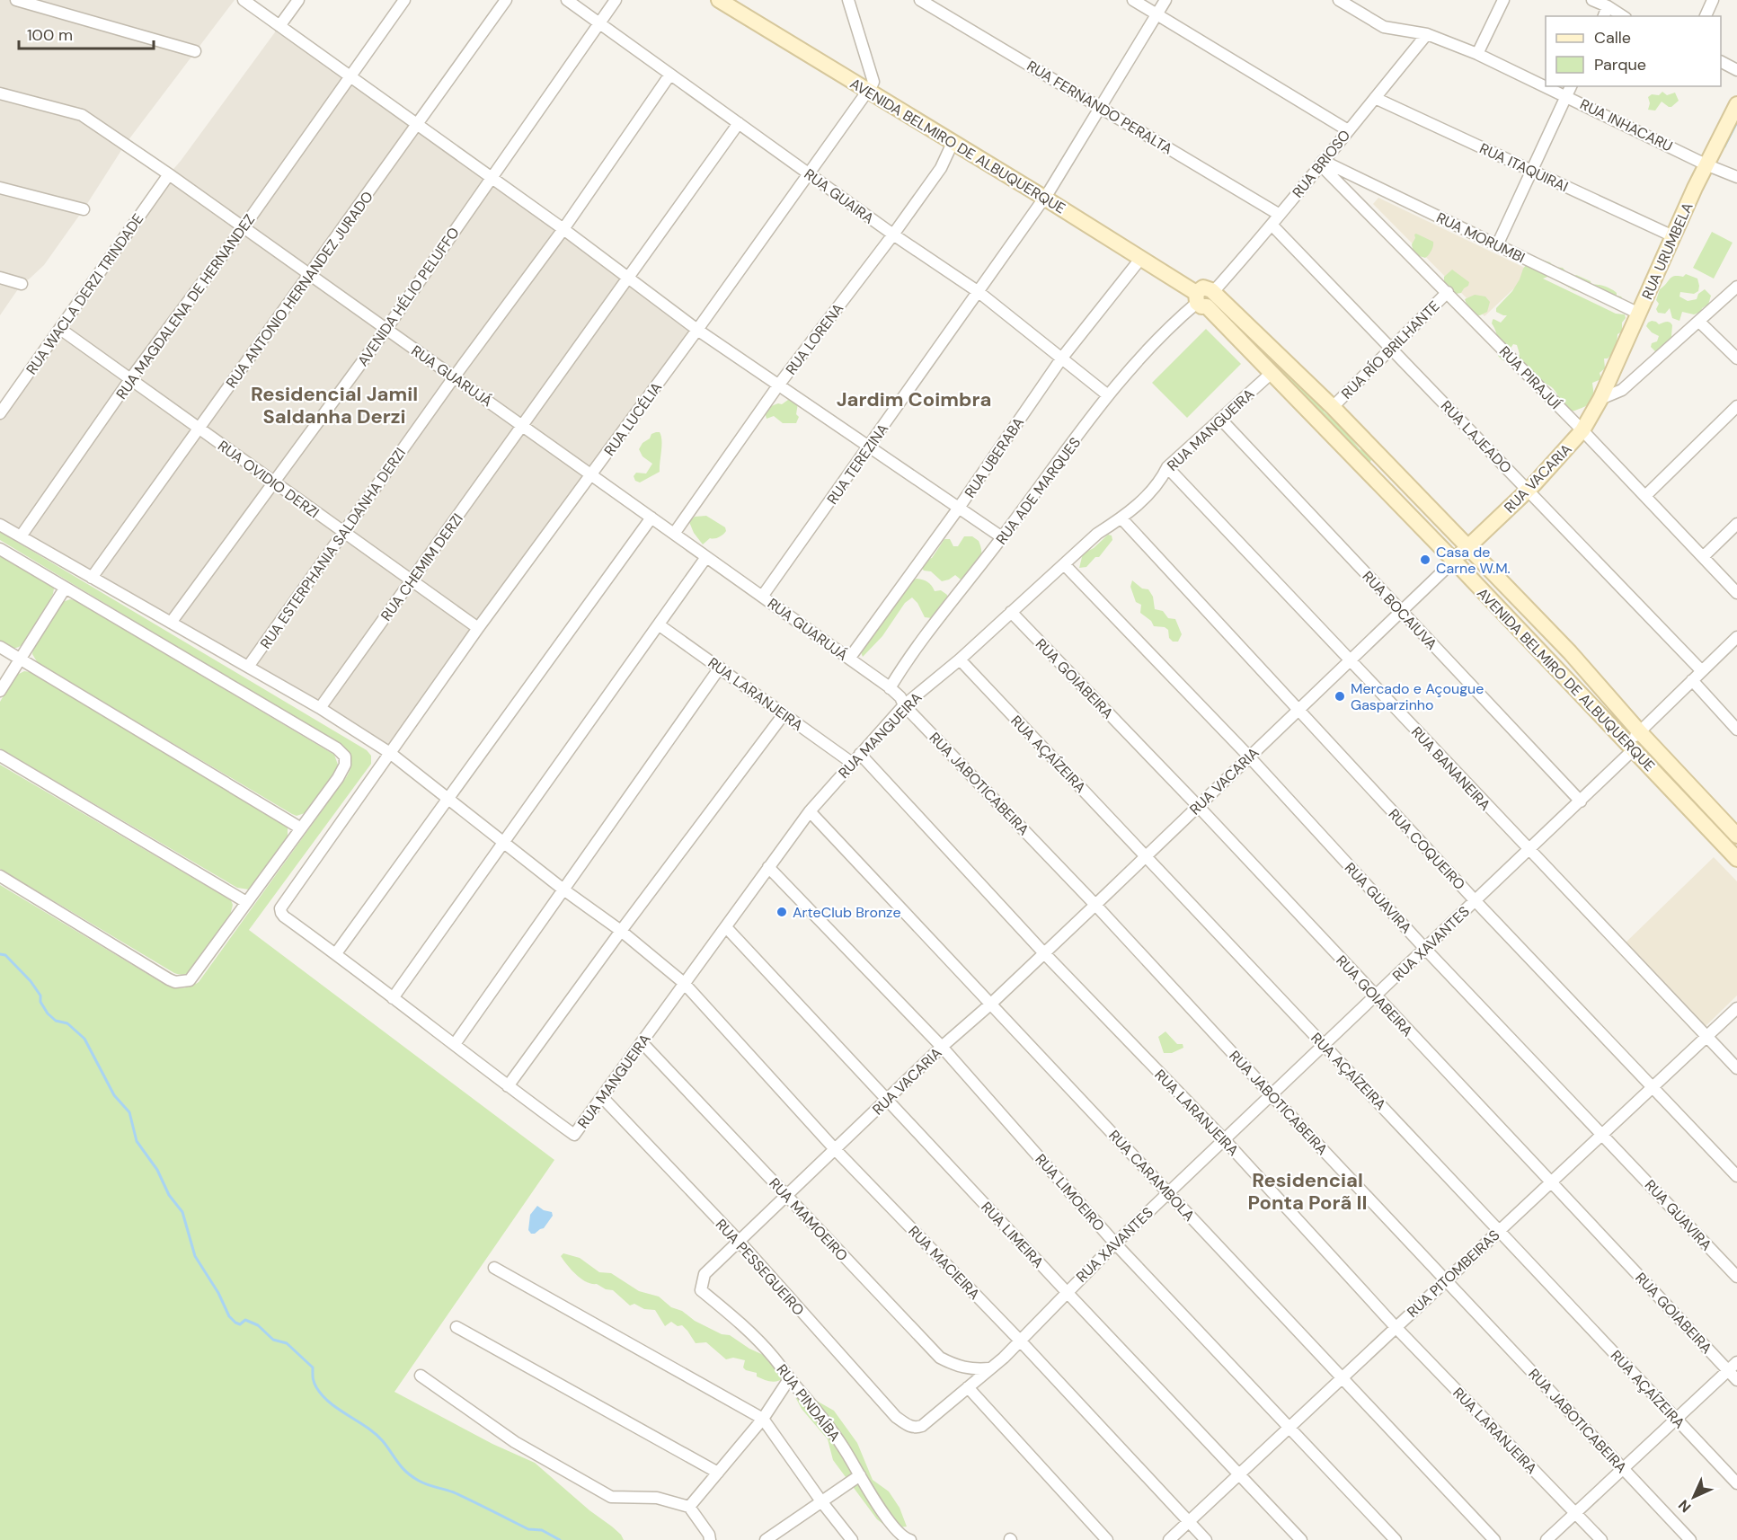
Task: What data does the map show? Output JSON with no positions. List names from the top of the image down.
{
  "streets": {
    "main road": ["AVENIDA BELMIRO DE ALBUQUERQUE", "RUA URUMBELA", "RUA VACARIA"],
    "street": [
      "RUA FERNANDO PERALTA",
      "RUA INHACARU",
      "RUA BRIOSO",
      "RUA ITAQUIRAI",
      "RUA GUAIRA",
      "RUA MORUMBI",
      "RUA ANTONIO HERNANDEZ JURADO",
      "RUA WACLA DERZI TRINDADE",
      "AVENIDA HÉLIO PELUFFO",
      "RUA MAGDALENA DE HERNANDEZ",
      "RUA LORENA",
      "RUA RÍO BRILHANTE",
      "RUA GUARUJÁ",
      "RUA PIRAJUÍ",
      "RUA LUCÉLIA",
      "RUA MANGUEIRA",
      "RUA LAJEADO",
      "RUA UBERABA",
      "RUA TEREZINA",
      "RUA OVIDIO DERZI",
      "RUA ADE MARQUES",
      "RUA ESTERPHANIA SALDANHA DERZI",
      "RUA CHEMIM DERZI",
      "RUA BOCAIUVA",
      "RUA GOIABEIRA",
      "RUA LARANJEIRA",
      "RUA AÇAÍZEIRA",
      "RUA BANANEIRA",
      "RUA JABOTICABEIRA",
      "RUA COQUEIRO",
      "RUA GUAVIRA",
      "RUA XAVANTES",
      "RUA CARAMBOLA",
      "RUA LIMOEIRO",
      "RUA MAMOEIRO",
      "RUA LIMEIRA",
      "RUA MACIEIRA",
      "RUA PESSEGUEIRO",
      "RUA PITOMBEIRAS",
      "RUA PINDAÍBA"
    ]
  },
  "crossings": [
    ["RUA FERNANDO PERALTA", "RUA BRIOSO"],
    ["RUA FERNANDO PERALTA", "RUA TEREZINA"],
    ["RUA INHACARU", "RUA BRIOSO"],
    ["RUA INHACARU", "RUA URUMBELA"],
    ["AVENIDA BELMIRO DE ALBUQUERQUE", "RUA BRIOSO"],
    ["AVENIDA BELMIRO DE ALBUQUERQUE", "RUA LORENA"],
    ["AVENIDA BELMIRO DE ALBUQUERQUE", "RUA RÍO BRILHANTE"],
    ["AVENIDA BELMIRO DE ALBUQUERQUE", "RUA LUCÉLIA"],
    ["AVENIDA BELMIRO DE ALBUQUERQUE", "RUA MANGUEIRA"],
    ["AVENIDA BELMIRO DE ALBUQUERQUE", "RUA UBERABA"],
    ["AVENIDA BELMIRO DE ALBUQUERQUE", "RUA TEREZINA"],
    ["AVENIDA BELMIRO DE ALBUQUERQUE", "RUA VACARIA"],
    ["AVENIDA BELMIRO DE ALBUQUERQUE", "RUA ADE MARQUES"],
    ["AVENIDA BELMIRO DE ALBUQUERQUE", "RUA XAVANTES"],
    ["RUA BRIOSO", "RUA ITAQUIRAI"],
    ["RUA BRIOSO", "RUA MORUMBI"],
    ["RUA BRIOSO", "RUA PIRAJUÍ"],
    ["RUA BRIOSO", "RUA LAJEADO"],
    ["RUA ITAQUIRAI", "RUA URUMBELA"],
    ["RUA GUAIRA", "AVENIDA HÉLIO PELUFFO"],
    ["RUA GUAIRA", "RUA LORENA"],
    ["RUA GUAIRA", "RUA LUCÉLIA"],
    ["RUA GUAIRA", "RUA UBERABA"],
    ["RUA GUAIRA", "RUA TEREZINA"],
    ["RUA GUAIRA", "RUA ADE MARQUES"],
    ["RUA GUAIRA", "RUA ESTERPHANIA SALDANHA DERZI"],
    ["RUA GUAIRA", "RUA CHEMIM DERZI"],
    ["RUA MORUMBI", "RUA URUMBELA"],
    ["RUA MORUMBI", "RUA PIRAJUÍ"],
    ["RUA URUMBELA", "RUA VACARIA"],
    ["RUA ANTONIO HERNANDEZ JURADO", "RUA GUARUJÁ"],
    ["RUA ANTONIO HERNANDEZ JURADO", "RUA OVIDIO DERZI"],
    ["RUA ANTONIO HERNANDEZ JURADO", "RUA MACIEIRA"],
    ["RUA WACLA DERZI TRINDADE", "RUA GUARUJÁ"],
    ["RUA WACLA DERZI TRINDADE", "RUA OVIDIO DERZI"],
    ["AVENIDA HÉLIO PELUFFO", "RUA GUARUJÁ"],
    ["AVENIDA HÉLIO PELUFFO", "RUA OVIDIO DERZI"],
    ["AVENIDA HÉLIO PELUFFO", "RUA MACIEIRA"],
    ["RUA MAGDALENA DE HERNANDEZ", "RUA GUARUJÁ"],
    ["RUA MAGDALENA DE HERNANDEZ", "RUA OVIDIO DERZI"],
    ["RUA MAGDALENA DE HERNANDEZ", "RUA MACIEIRA"],
    ["RUA LORENA", "RUA GUARUJÁ"],
    ["RUA RÍO BRILHANTE", "RUA PIRAJUÍ"],
    ["RUA RÍO BRILHANTE", "RUA LAJEADO"],
    ["RUA GUARUJÁ", "RUA LUCÉLIA"],
    ["RUA GUARUJÁ", "RUA UBERABA"],
    ["RUA GUARUJÁ", "RUA TEREZINA"],
    ["RUA GUARUJÁ", "RUA ADE MARQUES"],
    ["RUA GUARUJÁ", "RUA ESTERPHANIA SALDANHA DERZI"],
    ["RUA GUARUJÁ", "RUA CHEMIM DERZI"],
    ["RUA GUARUJÁ", "RUA JABOTICABEIRA"],
    ["RUA PIRAJUÍ", "RUA VACARIA"],
    ["RUA LUCÉLIA", "RUA OVIDIO DERZI"],
    ["RUA LUCÉLIA", "RUA MACIEIRA"],
    ["RUA MANGUEIRA", "RUA BOCAIUVA"],
    ["RUA MANGUEIRA", "RUA GOIABEIRA"],
    ["RUA MANGUEIRA", "RUA LARANJEIRA"],
    ["RUA MANGUEIRA", "RUA AÇAÍZEIRA"],
    ["RUA MANGUEIRA", "RUA BANANEIRA"],
    ["RUA MANGUEIRA", "RUA JABOTICABEIRA"],
    ["RUA MANGUEIRA", "RUA COQUEIRO"],
    ["RUA MANGUEIRA", "RUA GUAVIRA"],
    ["RUA MANGUEIRA", "RUA CARAMBOLA"],
    ["RUA MANGUEIRA", "RUA LIMOEIRO"],
    ["RUA MANGUEIRA", "RUA MAMOEIRO"],
    ["RUA MANGUEIRA", "RUA LIMEIRA"],
    ["RUA MANGUEIRA", "RUA MACIEIRA"],
    ["RUA MANGUEIRA", "RUA PESSEGUEIRO"],
    ["RUA LAJEADO", "RUA VACARIA"],
    ["RUA LAJEADO", "RUA XAVANTES"],
    ["RUA VACARIA", "RUA BOCAIUVA"],
    ["RUA VACARIA", "RUA GOIABEIRA"],
    ["RUA VACARIA", "RUA LARANJEIRA"],
    ["RUA VACARIA", "RUA AÇAÍZEIRA"],
    ["RUA VACARIA", "RUA BANANEIRA"],
    ["RUA VACARIA", "RUA JABOTICABEIRA"],
    ["RUA VACARIA", "RUA COQUEIRO"],
    ["RUA VACARIA", "RUA GUAVIRA"],
    ["RUA VACARIA", "RUA CARAMBOLA"],
    ["RUA VACARIA", "RUA LIMOEIRO"],
    ["RUA VACARIA", "RUA MAMOEIRO"],
    ["RUA VACARIA", "RUA LIMEIRA"],
    ["RUA VACARIA", "RUA MACIEIRA"],
    ["RUA VACARIA", "RUA PESSEGUEIRO"],
    ["RUA VACARIA", "RUA PINDAÍBA"],
    ["RUA OVIDIO DERZI", "RUA ESTERPHANIA SALDANHA DERZI"],
    ["RUA OVIDIO DERZI", "RUA CHEMIM DERZI"],
    ["RUA ADE MARQUES", "RUA JABOTICABEIRA"],
    ["RUA ESTERPHANIA SALDANHA DERZI", "RUA MACIEIRA"],
    ["RUA CHEMIM DERZI", "RUA MACIEIRA"],
    ["RUA BOCAIUVA", "RUA XAVANTES"],
    ["RUA GOIABEIRA", "RUA XAVANTES"],
    ["RUA GOIABEIRA", "RUA PITOMBEIRAS"],
    ["RUA LARANJEIRA", "RUA XAVANTES"],
    ["RUA LARANJEIRA", "RUA PITOMBEIRAS"],
    ["RUA AÇAÍZEIRA", "RUA XAVANTES"],
    ["RUA AÇAÍZEIRA", "RUA PITOMBEIRAS"],
    ["RUA BANANEIRA", "RUA XAVANTES"],
    ["RUA BANANEIRA", "RUA PITOMBEIRAS"],
    ["RUA JABOTICABEIRA", "RUA XAVANTES"],
    ["RUA JABOTICABEIRA", "RUA PITOMBEIRAS"],
    ["RUA COQUEIRO", "RUA XAVANTES"],
    ["RUA COQUEIRO", "RUA PITOMBEIRAS"],
    ["RUA GUAVIRA", "RUA XAVANTES"],
    ["RUA GUAVIRA", "RUA PITOMBEIRAS"],
    ["RUA XAVANTES", "RUA CARAMBOLA"],
    ["RUA XAVANTES", "RUA LIMOEIRO"],
    ["RUA XAVANTES", "RUA MAMOEIRO"],
    ["RUA XAVANTES", "RUA LIMEIRA"],
    ["RUA XAVANTES", "RUA MACIEIRA"],
    ["RUA XAVANTES", "RUA PESSEGUEIRO"],
    ["RUA CARAMBOLA", "RUA PITOMBEIRAS"],
    ["RUA LIMOEIRO", "RUA PITOMBEIRAS"],
    ["RUA LIMEIRA", "RUA PITOMBEIRAS"],
    ["RUA MACIEIRA", "RUA PITOMBEIRAS"]
  ],
  "districts": ["Residencial Jamil Saldanha Derzi", "Jardim Coimbra", "Residencial Ponta Porã II"],
  "places": ["Casa de Carne W.M.", "Mercado e Açougue Gasparzinho", "ArteClub Bronze"],
  "legend": ["Calle", "Parque"],
  "scale_bar": "100 m",
  "north": "bottom left"
}
